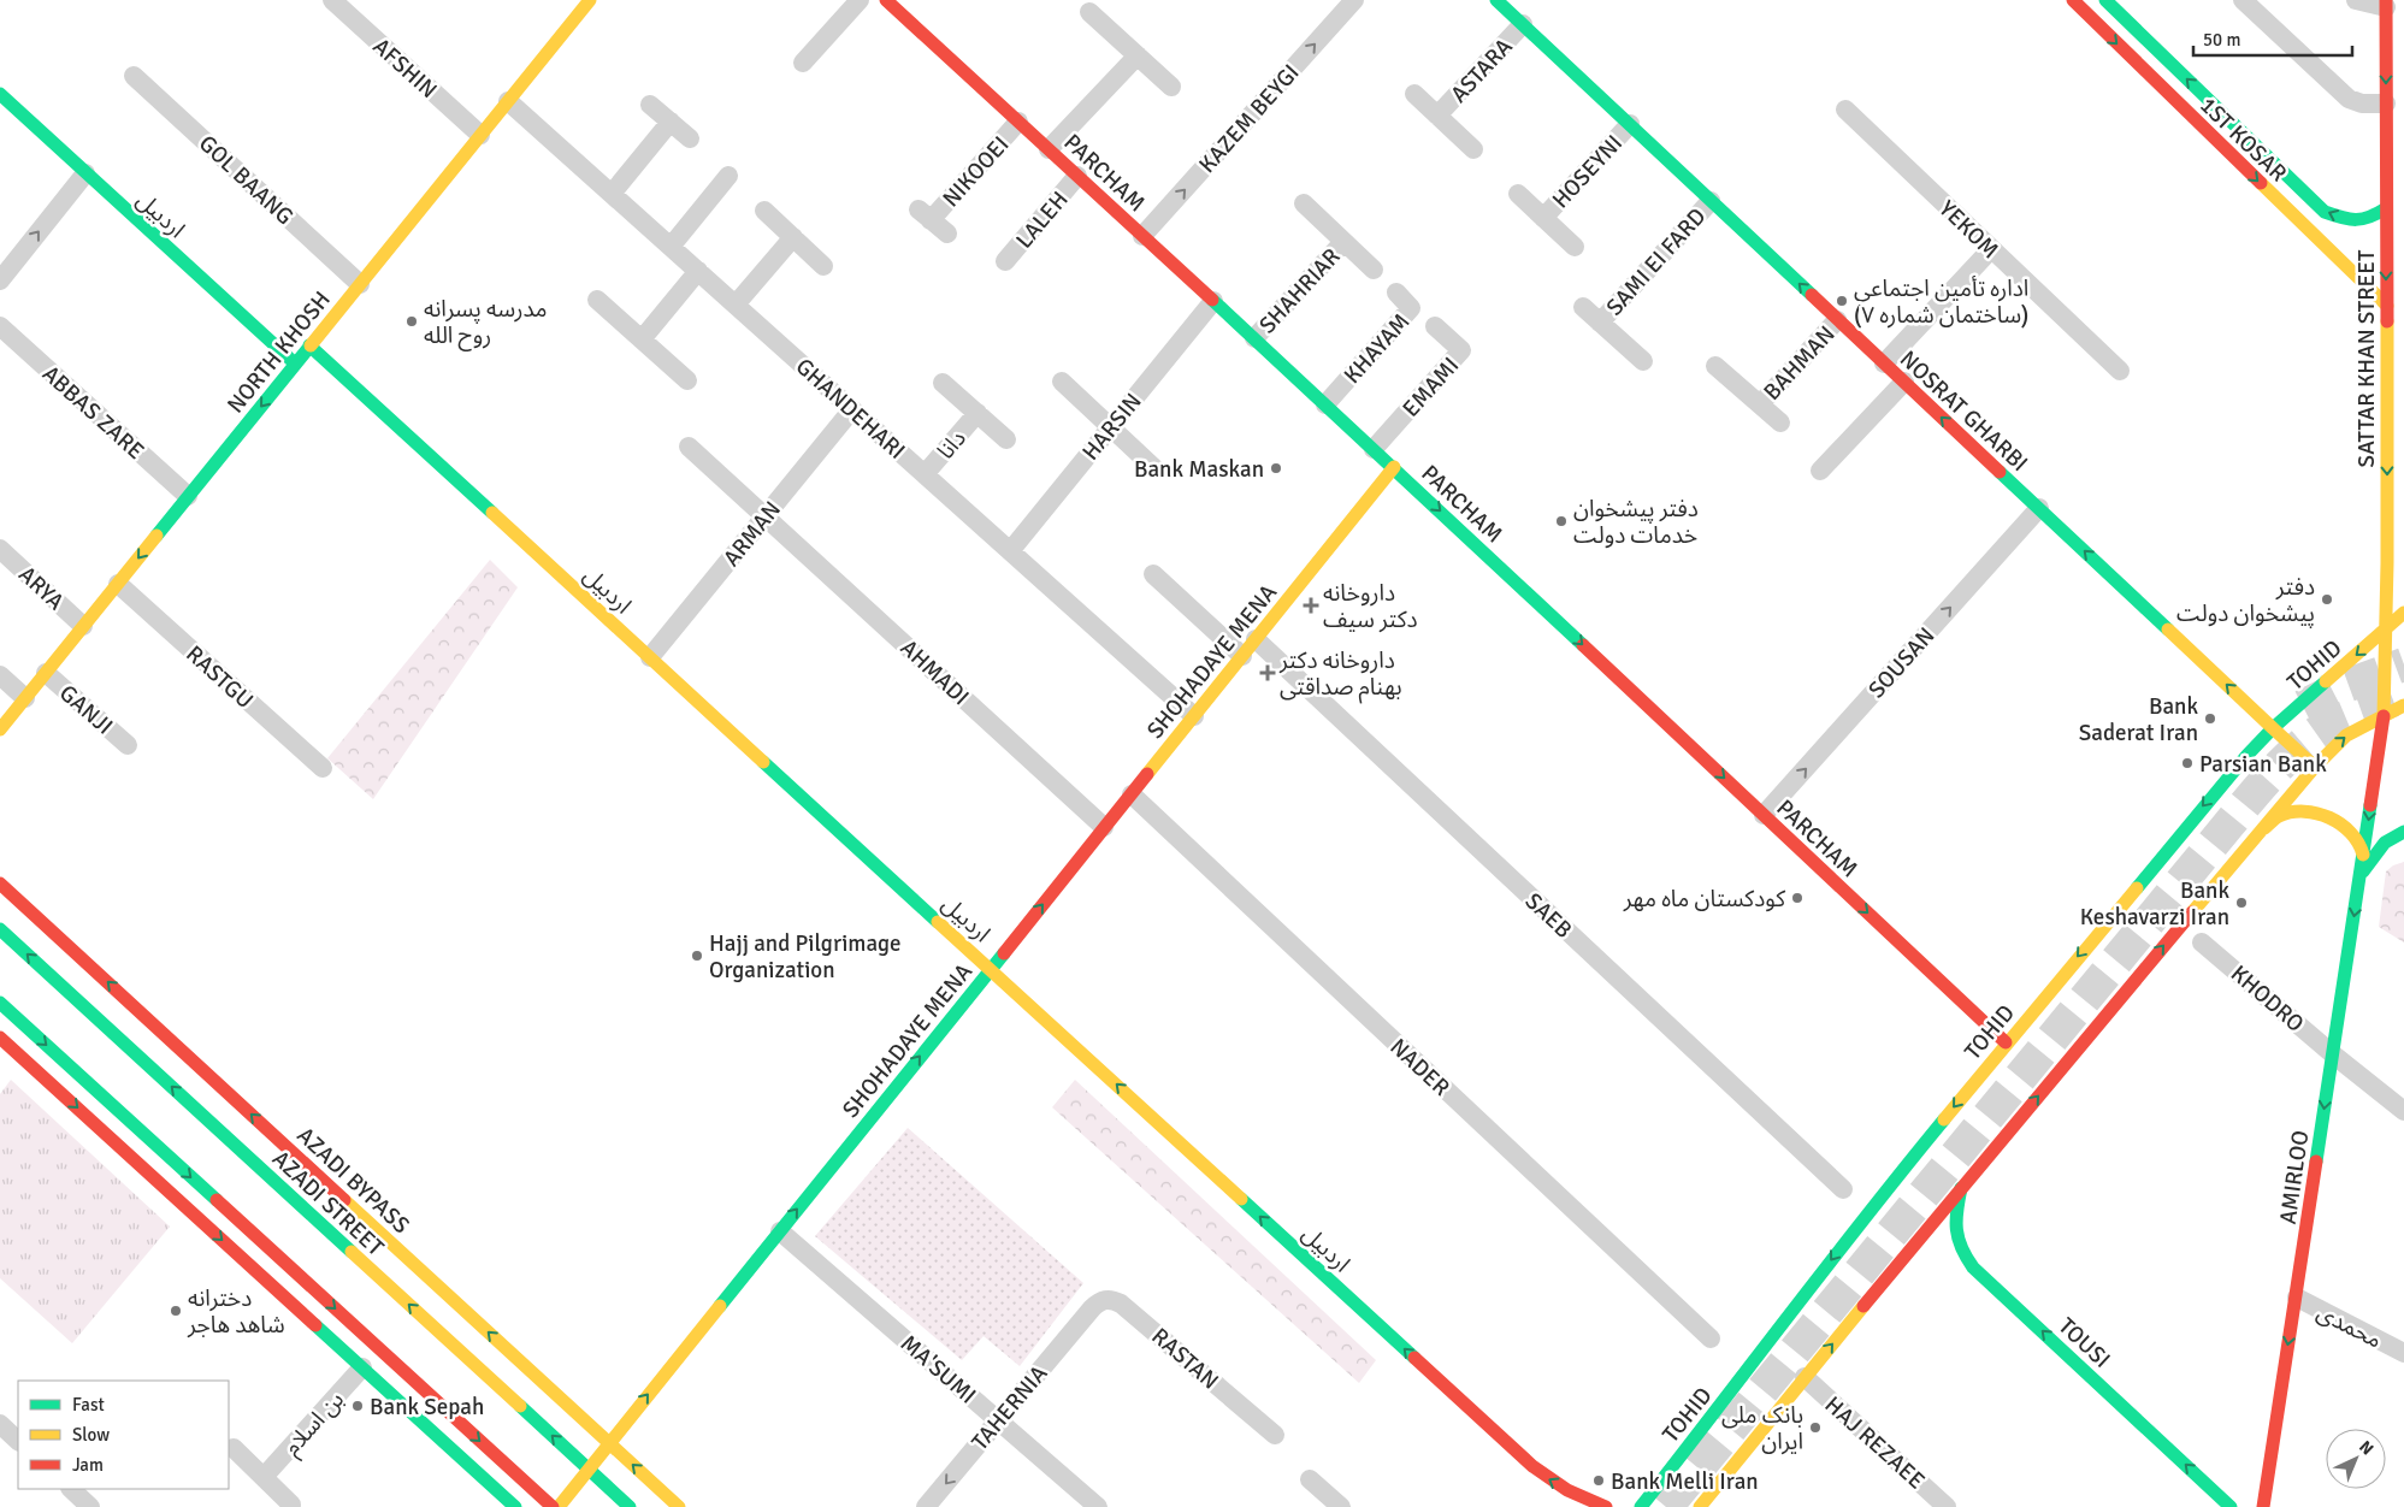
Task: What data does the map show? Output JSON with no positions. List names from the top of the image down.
{
  "streets": {
    "main road": [
      "1ST KOSAR",
      "PARCHAM",
      "اردبیل",
      "NORTH KHOSH",
      "SATTAR KHAN STREET",
      "NOSRAT GHARBI",
      "SHOHADAYE MENA",
      "TOHID",
      "AMIRLOO",
      "AZADI BYPASS",
      "AZADI STREET",
      "TOUSI"
    ],
    "street": [
      "AFSHIN",
      "ASTARA",
      "KAZEM BEYGI",
      "NIKOOEI",
      "HOSEYNI",
      "GOL BAANG",
      "LALEH",
      "YEKOM",
      "SAMI EI FARD",
      "SHAHRIAR",
      "KHAYAM",
      "BAHMAN",
      "EMAMI",
      "GHANDEHARI",
      "ABBAS ZARE",
      "HARSIN",
      "دانا",
      "ARMAN",
      "ARYA",
      "SOUSAN",
      "AHMADI",
      "RASTGU",
      "GANJI",
      "SAEB",
      "KHODRO",
      "NADER",
      "محمدی",
      "RASTAN",
      "MA'SUMI",
      "TAHERNIA",
      "بن اسلام",
      "HAJ REZAEE"
    ]
  },
  "crossings": [
    ["AFSHIN", "NORTH KHOSH"],
    ["ASTARA", "NOSRAT GHARBI"],
    ["KAZEM BEYGI", "PARCHAM"],
    ["1ST KOSAR", "SATTAR KHAN STREET"],
    ["NIKOOEI", "PARCHAM"],
    ["HOSEYNI", "NOSRAT GHARBI"],
    ["PARCHAM", "LALEH"],
    ["PARCHAM", "SHAHRIAR"],
    ["PARCHAM", "KHAYAM"],
    ["PARCHAM", "EMAMI"],
    ["PARCHAM", "HARSIN"],
    ["PARCHAM", "SHOHADAYE MENA"],
    ["PARCHAM", "SOUSAN"],
    ["PARCHAM", "TOHID"],
    ["GOL BAANG", "NORTH KHOSH"],
    ["اردبیل", "NORTH KHOSH"],
    ["اردبیل", "ARMAN"],
    ["اردبیل", "SHOHADAYE MENA"],
    ["SAMI EI FARD", "NOSRAT GHARBI"],
    ["NORTH KHOSH", "GHANDEHARI"],
    ["NORTH KHOSH", "ABBAS ZARE"],
    ["NORTH KHOSH", "ARYA"],
    ["NORTH KHOSH", "RASTGU"],
    ["NORTH KHOSH", "GANJI"],
    ["SATTAR KHAN STREET", "TOHID"],
    ["SATTAR KHAN STREET", "AMIRLOO"],
    ["BAHMAN", "NOSRAT GHARBI"],
    ["GHANDEHARI", "HARSIN"],
    ["GHANDEHARI", "دانا"],
    ["GHANDEHARI", "ARMAN"],
    ["GHANDEHARI", "SHOHADAYE MENA"],
    ["NOSRAT GHARBI", "SOUSAN"],
    ["NOSRAT GHARBI", "TOHID"],
    ["ARMAN", "AHMADI"],
    ["SHOHADAYE MENA", "AHMADI"],
    ["SHOHADAYE MENA", "SAEB"],
    ["SHOHADAYE MENA", "NADER"],
    ["SHOHADAYE MENA", "AZADI BYPASS"],
    ["SHOHADAYE MENA", "AZADI STREET"],
    ["SHOHADAYE MENA", "MA'SUMI"],
    ["KHODRO", "AMIRLOO"],
    ["AMIRLOO", "محمدی"],
    ["RASTAN", "TAHERNIA"],
    ["MA'SUMI", "TAHERNIA"]
  ],
  "one_way": [
    "PARCHAM",
    "اردبیل",
    "SATTAR KHAN STREET",
    "NOSRAT GHARBI",
    "SHOHADAYE MENA",
    "SOUSAN",
    "AMIRLOO",
    "TOUSI",
    "TAHERNIA"
  ],
  "places": {
    "other": [
      "اداره تأمین اجتماعی (ساختمان شماره ۷)",
      "مدرسه پسرانه روح الله",
      "Bank Maskan",
      "دفتر پیشخوان خدمات دولت",
      "دفتر پیشخوان دولت",
      "Bank Saderat Iran",
      "Parsian Bank",
      "کودکستان ماه مهر",
      "Bank Keshavarzi Iran",
      "Hajj and Pilgrimage Organization",
      "دخترانه شاهد هاجر",
      "Bank Sepah",
      "بانک ملی ایران",
      "Bank Melli Iran"
    ],
    "health": ["داروخانه دکتر سیف", "داروخانه دکتر بهنام صداقتی"]
  },
  "legend": ["Fast", "Slow", "Jam"],
  "scale_bar": "50 m",
  "north": "top right"
}
